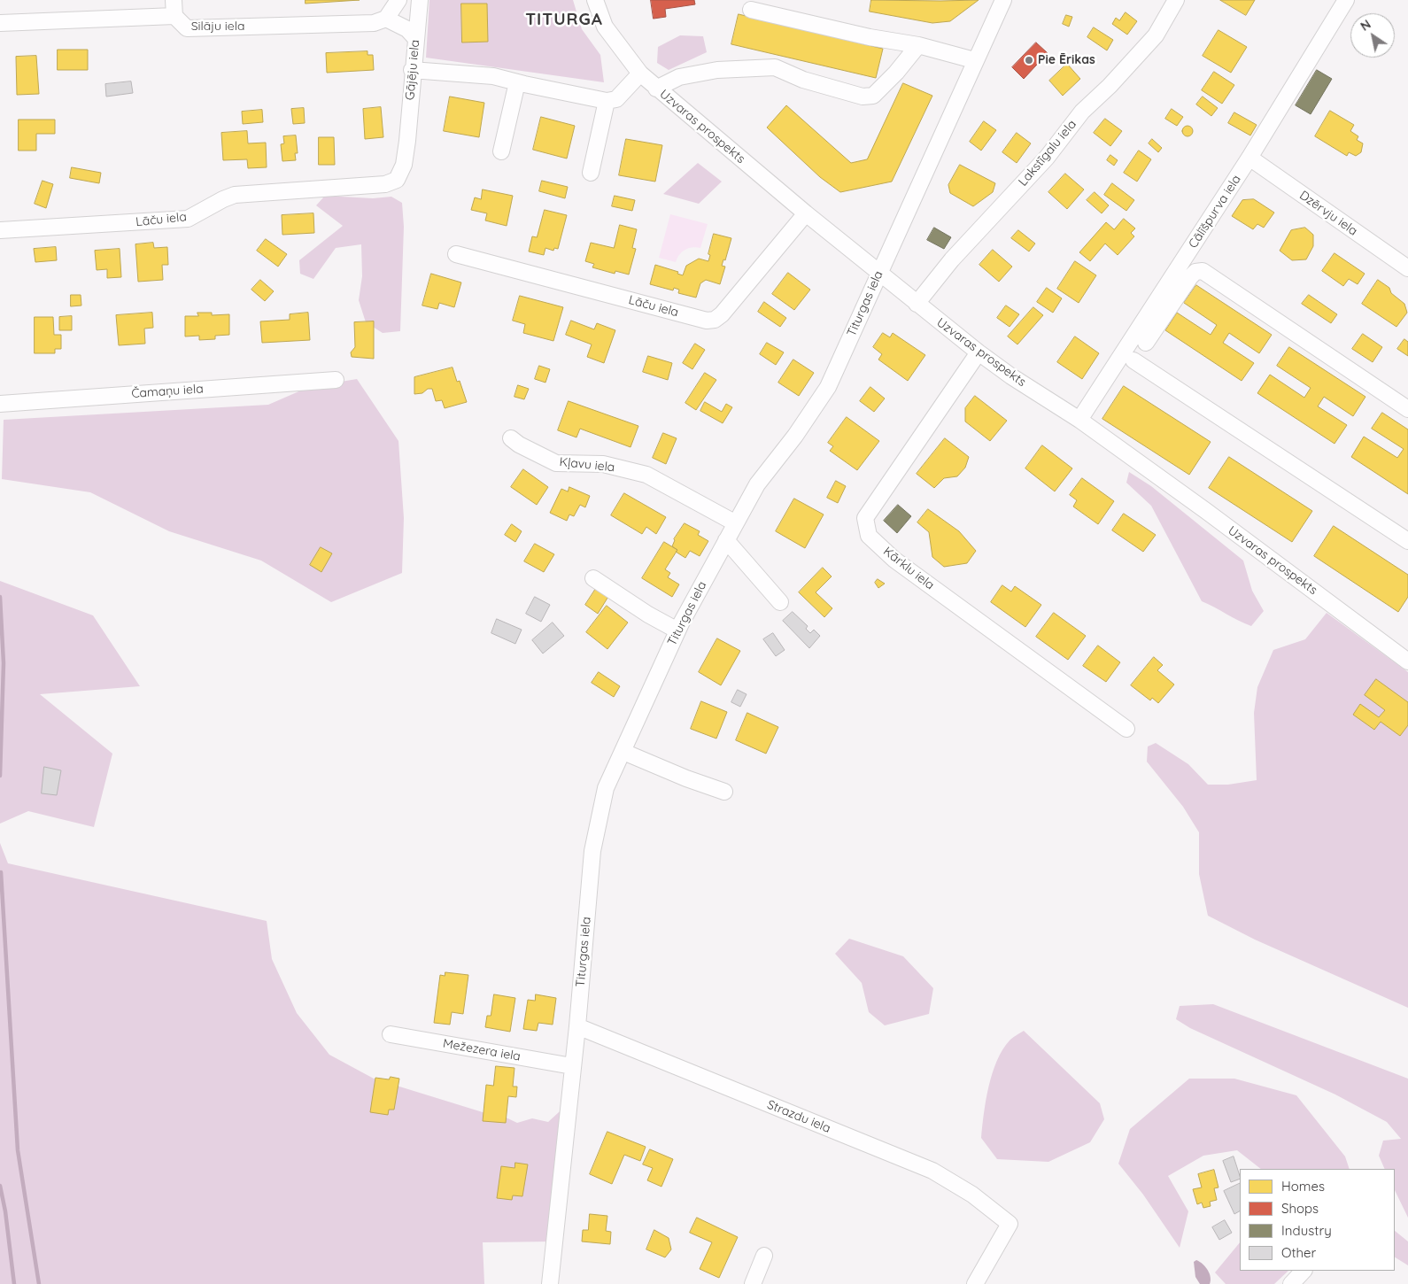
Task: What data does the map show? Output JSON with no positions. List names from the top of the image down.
{
  "streets": {
    "street": [
      "Silāju iela",
      "Gājēju iela",
      "Uzvaras prospekts",
      "Lakstīgalu iela",
      "Cālīšpurva iela",
      "Dzērvju iela",
      "Lāču iela",
      "Titurgas iela",
      "Čamaņu iela",
      "Kļavu iela",
      "Kārklu iela",
      "Mežezera iela",
      "Strazdu iela"
    ]
  },
  "crossings": [
    ["Gājēju iela", "Lāču iela"],
    ["Uzvaras prospekts", "Lakstīgalu iela"],
    ["Uzvaras prospekts", "Cālīšpurva iela"],
    ["Uzvaras prospekts", "Lāču iela"],
    ["Uzvaras prospekts", "Titurgas iela"],
    ["Uzvaras prospekts", "Kārklu iela"],
    ["Cālīšpurva iela", "Dzērvju iela"],
    ["Titurgas iela", "Kļavu iela"],
    ["Titurgas iela", "Mežezera iela"],
    ["Titurgas iela", "Strazdu iela"]
  ],
  "districts": ["TITURGA"],
  "places": ["Pie Ērikas"],
  "legend": [
    "Homes",
    "Shops",
    "Industry",
    "Other"
  ],
  "north": "top left"
}
